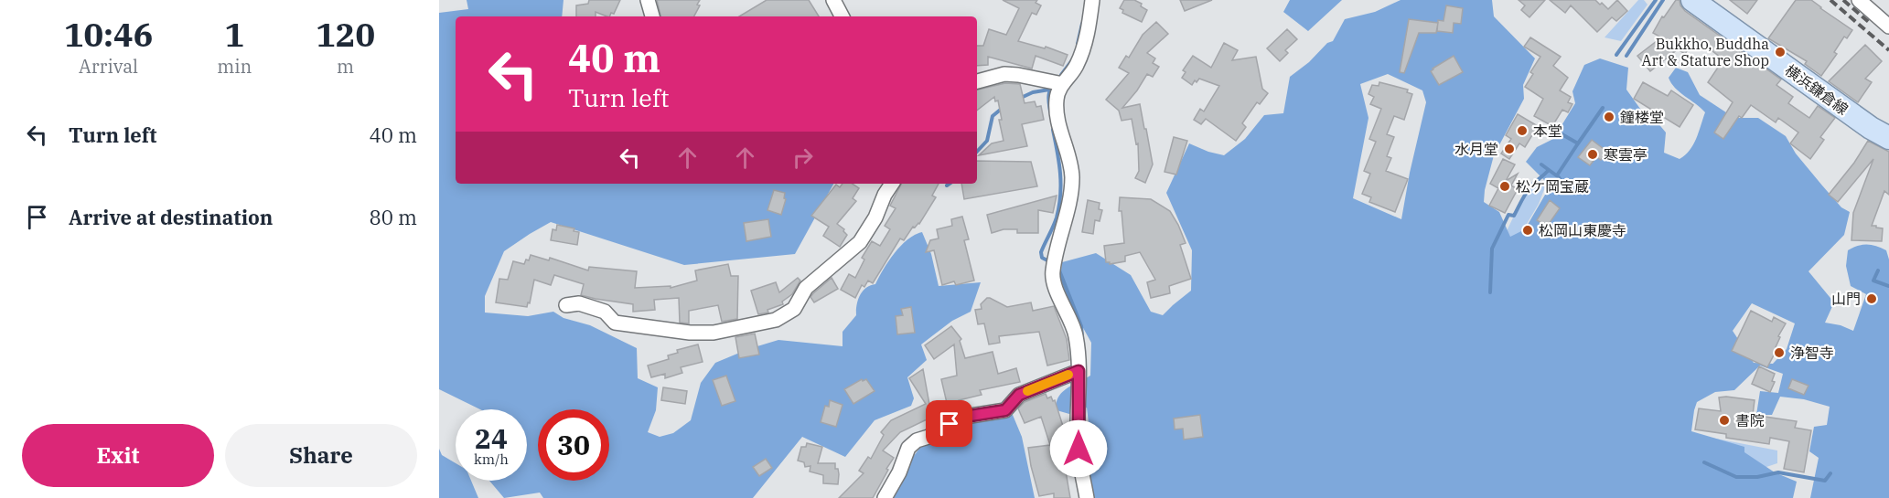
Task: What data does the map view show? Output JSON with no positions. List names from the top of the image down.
{
  "streets": {
    "main road": ["横浜鎌倉線"]
  },
  "places": [
    "Bukkho, Buddha Art & Stature Shop",
    "鐘楼堂",
    "本堂",
    "水月堂",
    "寒雲亭",
    "松ケ岡宝蔵",
    "松岡山東慶寺",
    "山門",
    "浄智寺",
    "書院"
  ],
  "page": {
    "eta": [
      "10:46",
      "Arrival",
      "1",
      "min",
      "120",
      "m"
    ],
    "turn": ["40 m", "Turn left"],
    "list": [
      {
        "name": "Turn left",
        "value": "40 m"
      },
      {
        "name": "Arrive at destination",
        "value": "80 m"
      }
    ],
    "speed": "24 km/h",
    "limit": "30",
    "buttons": ["Exit", "Share"]
  }
}
